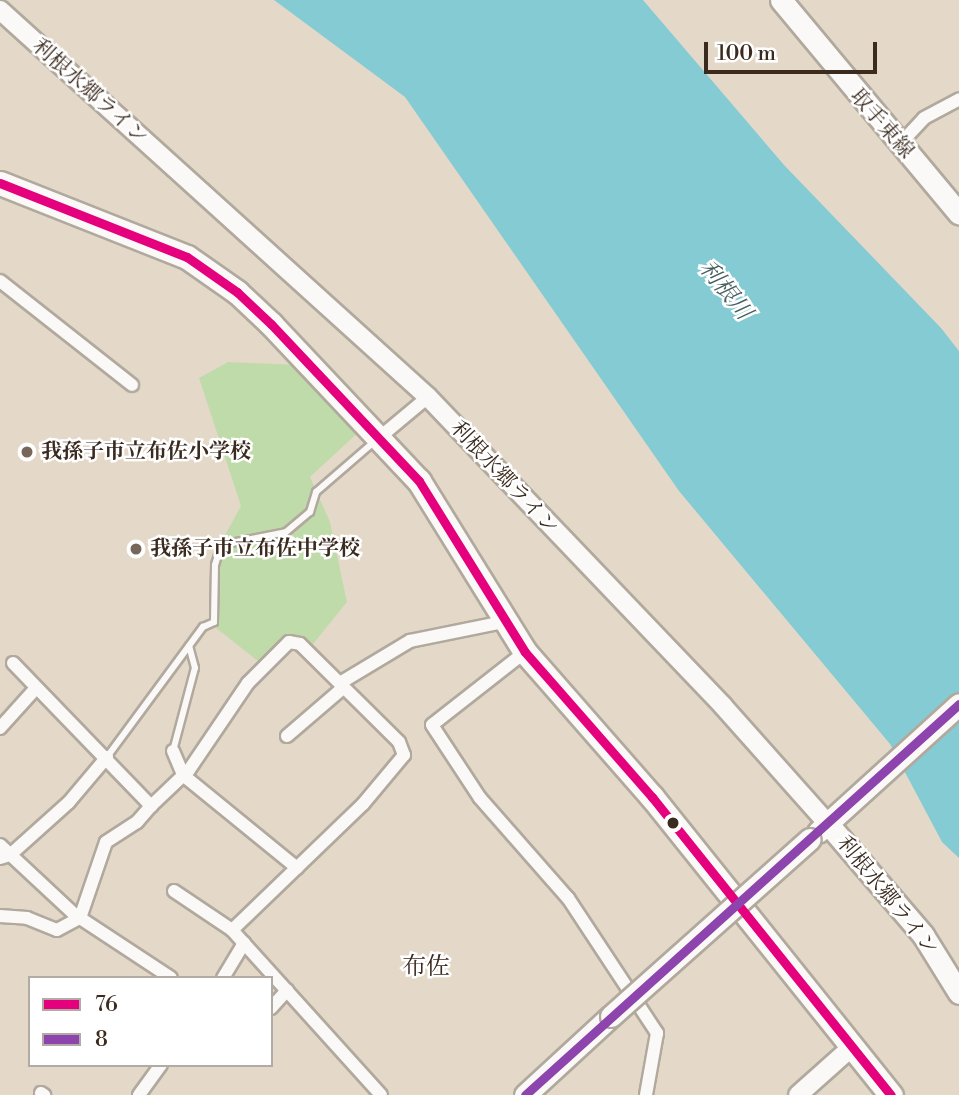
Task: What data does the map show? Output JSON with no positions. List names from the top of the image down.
{
  "streets": {
    "main road": ["利根水郷ライン", "取手東線"]
  },
  "districts": ["布佐"],
  "water": ["利根川"],
  "places": ["我孫子市立布佐小学校", "我孫子市立布佐中学校"],
  "lines": ["transit line 76", "transit line 8"],
  "legend": ["76", "8"],
  "scale_bar": "100 m"
}
